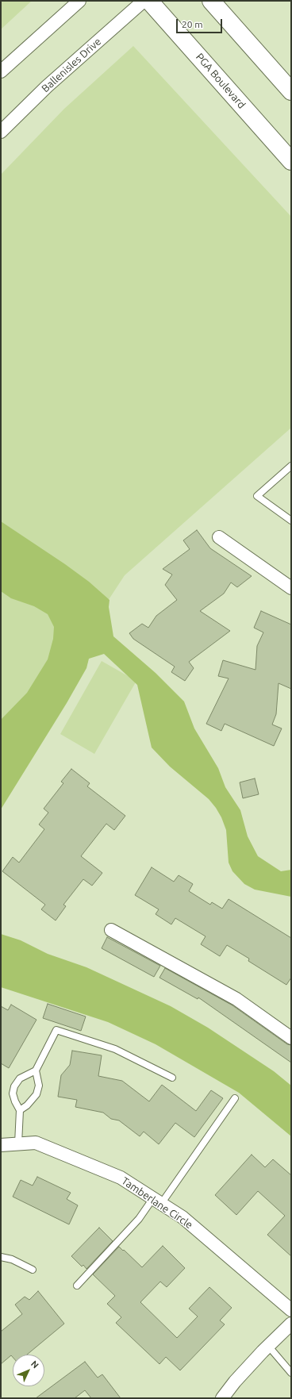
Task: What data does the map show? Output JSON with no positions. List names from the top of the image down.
{
  "streets": {
    "main road": ["PGA Boulevard"],
    "street": ["Ballenisles Drive", "Tamberlane Circle"]
  },
  "scale_bar": "20 m",
  "north": "top right"
}
